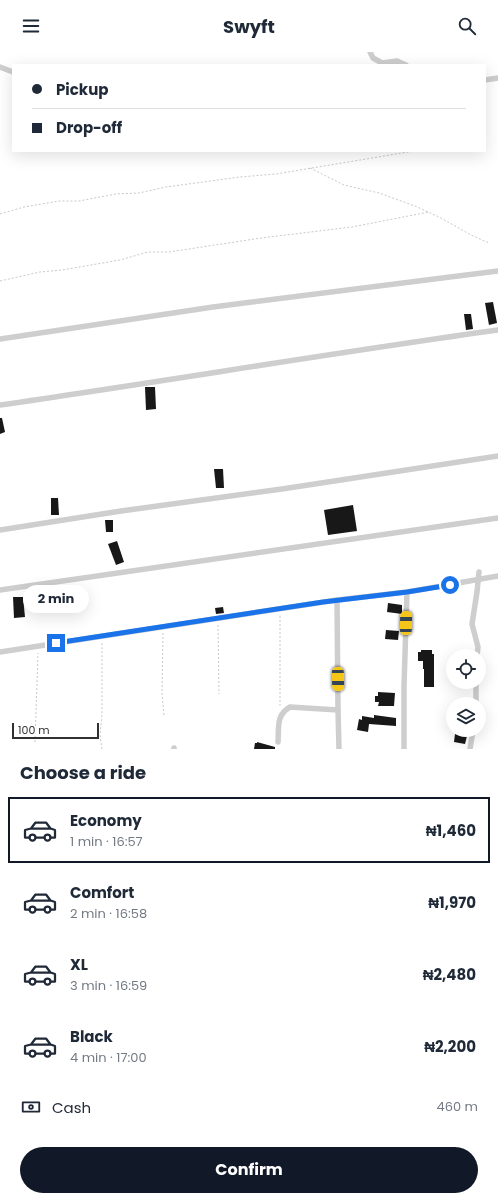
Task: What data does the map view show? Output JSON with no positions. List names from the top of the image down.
{
  "scale_bar": "100 m",
  "page": {
    "header": "Swyft",
    "banner": ["Pickup", "Drop-off"],
    "bubble": "2 min",
    "scale": "100 m",
    "heading": "Choose a ride",
    "list": [
      {
        "name": "Economy",
        "note": "1 min · 16:57",
        "value": "₦1,460"
      },
      {
        "name": "Comfort",
        "note": "2 min · 16:58",
        "value": "₦1,970"
      },
      {
        "name": "XL",
        "note": "3 min · 16:59",
        "value": "₦2,480"
      },
      {
        "name": "Black",
        "note": "4 min · 17:00",
        "value": "₦2,200"
      }
    ],
    "pay": ["Cash", "460 m"],
    "buttons": "Confirm"
  }
}
